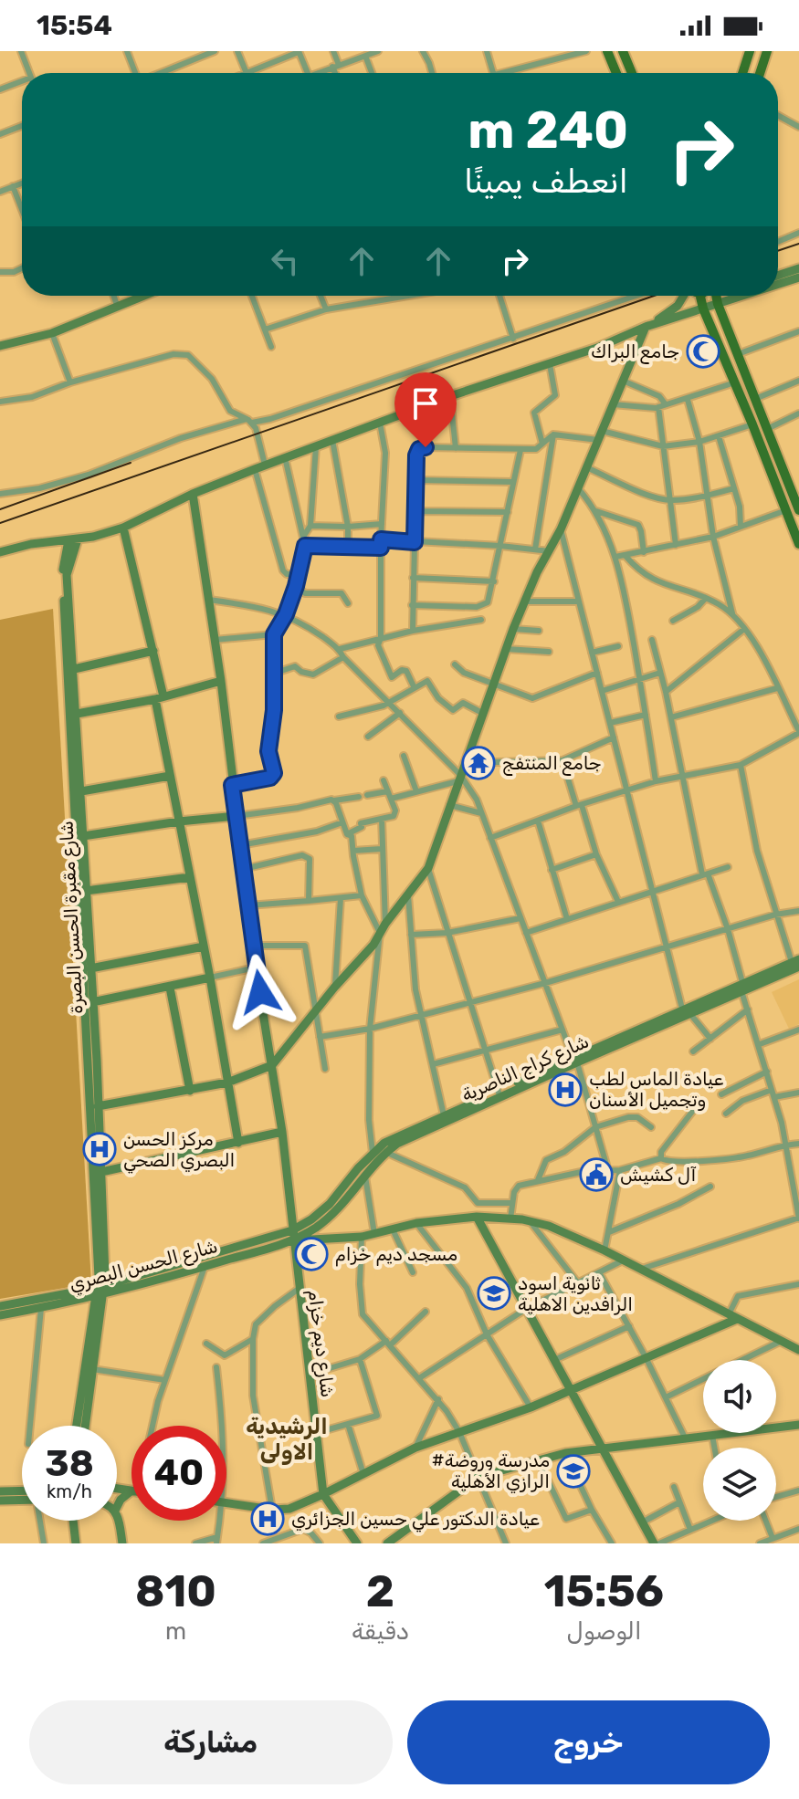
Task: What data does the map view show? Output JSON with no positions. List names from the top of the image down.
{
  "streets": {
    "street": [
      "شارع مقبرة الحسن البصرة",
      "شارع كراج الناصرية",
      "شارع الحسن البصري",
      "شارع ديم خزام"
    ]
  },
  "crossings": [
    ["شارع مقبرة الحسن البصرة", "شارع الحسن البصري"],
    ["شارع كراج الناصرية", "شارع الحسن البصري"],
    ["شارع كراج الناصرية", "شارع ديم خزام"],
    ["شارع الحسن البصري", "شارع ديم خزام"]
  ],
  "districts": ["الرشيدية الاولى"],
  "places": {
    "mosque": ["جامع البراك", "مسجد ديم خزام"],
    "temple": ["جامع المنتفج"],
    "hospital": ["عيادة الماس لطب وتجميل الأسنان", "مركز الحسن البصري الصحي", "عيادة الدكتور علي حسين الجزائري"],
    "public building": ["آل كشيش"],
    "school or university": ["ثانوية اسود الرافدين الاهلية", "#مدرسة وروضة الرازي الأهلية"]
  },
  "page": {
    "status": "15:54",
    "turn": ["240 m", "انعطف يمينًا"],
    "speed": "38 km/h",
    "limit": "40",
    "eta": [
      "15:56",
      "الوصول",
      "2",
      "دقيقة",
      "810",
      "m"
    ],
    "buttons": ["خروج", "مشاركة"]
  }
}
